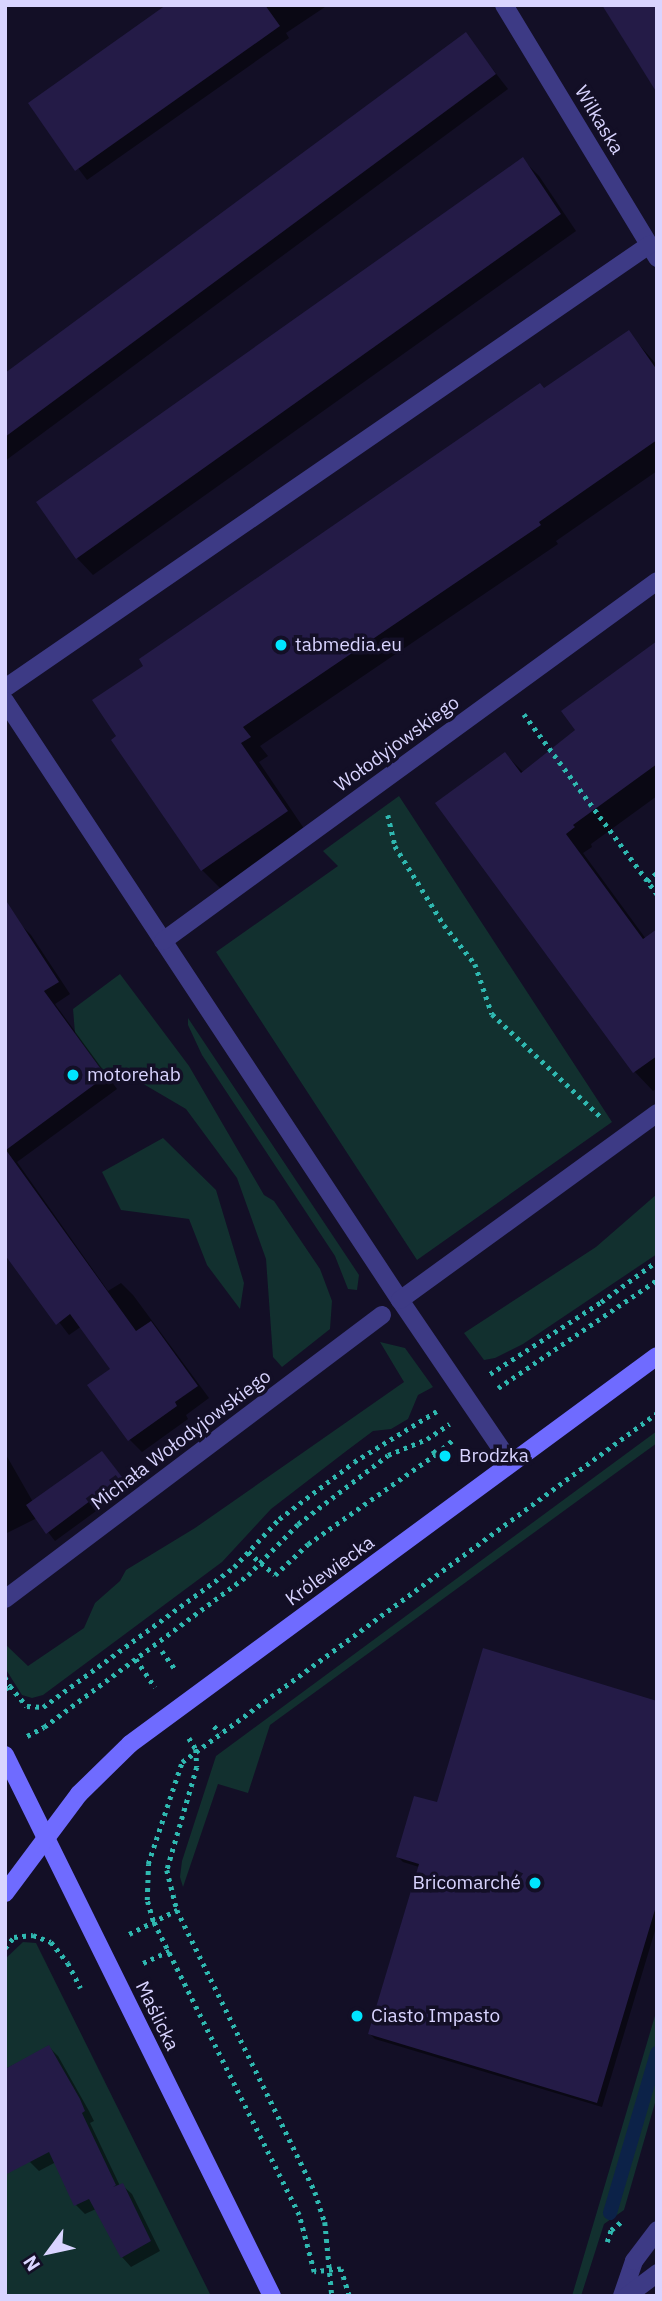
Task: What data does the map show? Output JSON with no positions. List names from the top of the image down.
{
  "streets": {
    "street": [
      "Wilkaska",
      "Wołodyjowskiego",
      "Michała Wołodyjowskiego",
      "Królewiecka",
      "Maślicka"
    ]
  },
  "crossings": [
    ["Królewiecka", "Maślicka"]
  ],
  "places": [
    "tabmedia.eu",
    "motorehab",
    "Brodzka",
    "Bricomarché",
    "Ciasto Impasto"
  ],
  "north": "bottom left"
}
